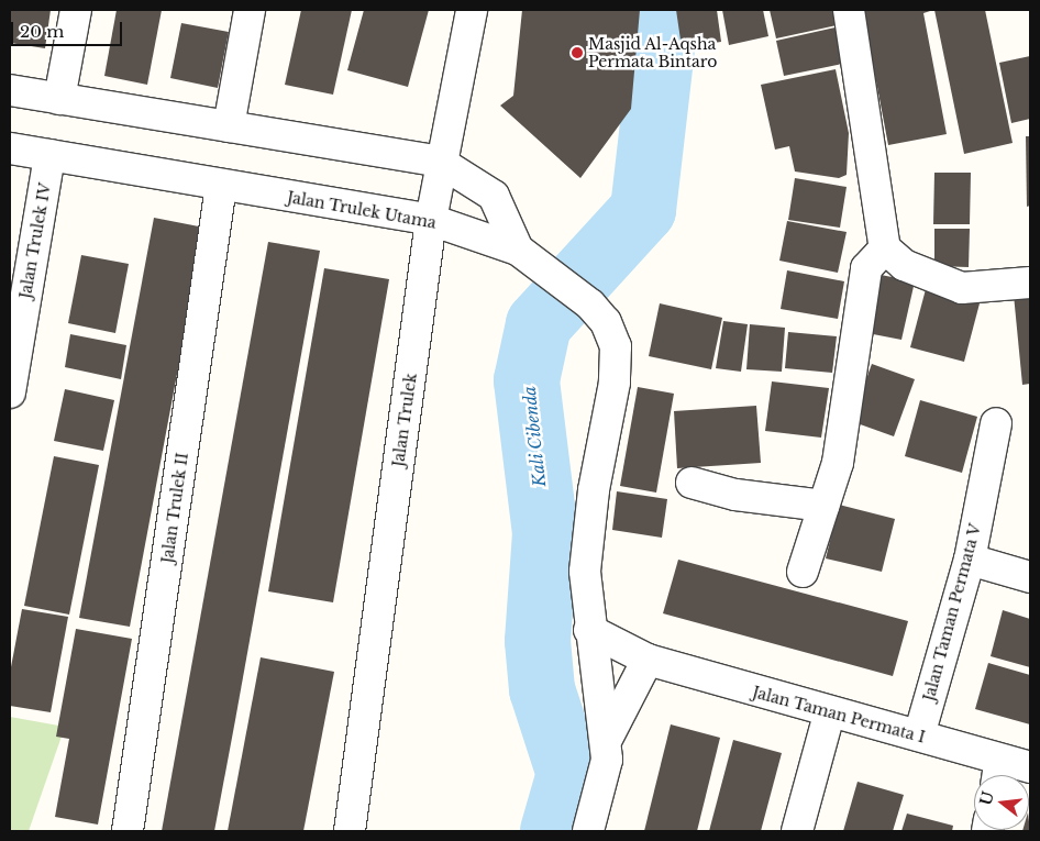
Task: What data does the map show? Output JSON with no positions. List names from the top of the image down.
{
  "streets": {
    "street": [
      "Jalan Trulek Utama",
      "Jalan Trulek IV",
      "Jalan Trulek",
      "Jalan Trulek II",
      "Jalan Taman Permata V",
      "Jalan Taman Permata I"
    ]
  },
  "crossings": [
    ["Jalan Trulek Utama", "Jalan Trulek IV"],
    ["Jalan Trulek Utama", "Jalan Trulek"],
    ["Jalan Trulek Utama", "Jalan Trulek II"],
    ["Jalan Taman Permata V", "Jalan Taman Permata I"]
  ],
  "water": ["Kali Cibenda"],
  "places": ["Masjid Al-Aqsha Permata Bintaro"],
  "scale_bar": "20 m",
  "north": "left"
}
